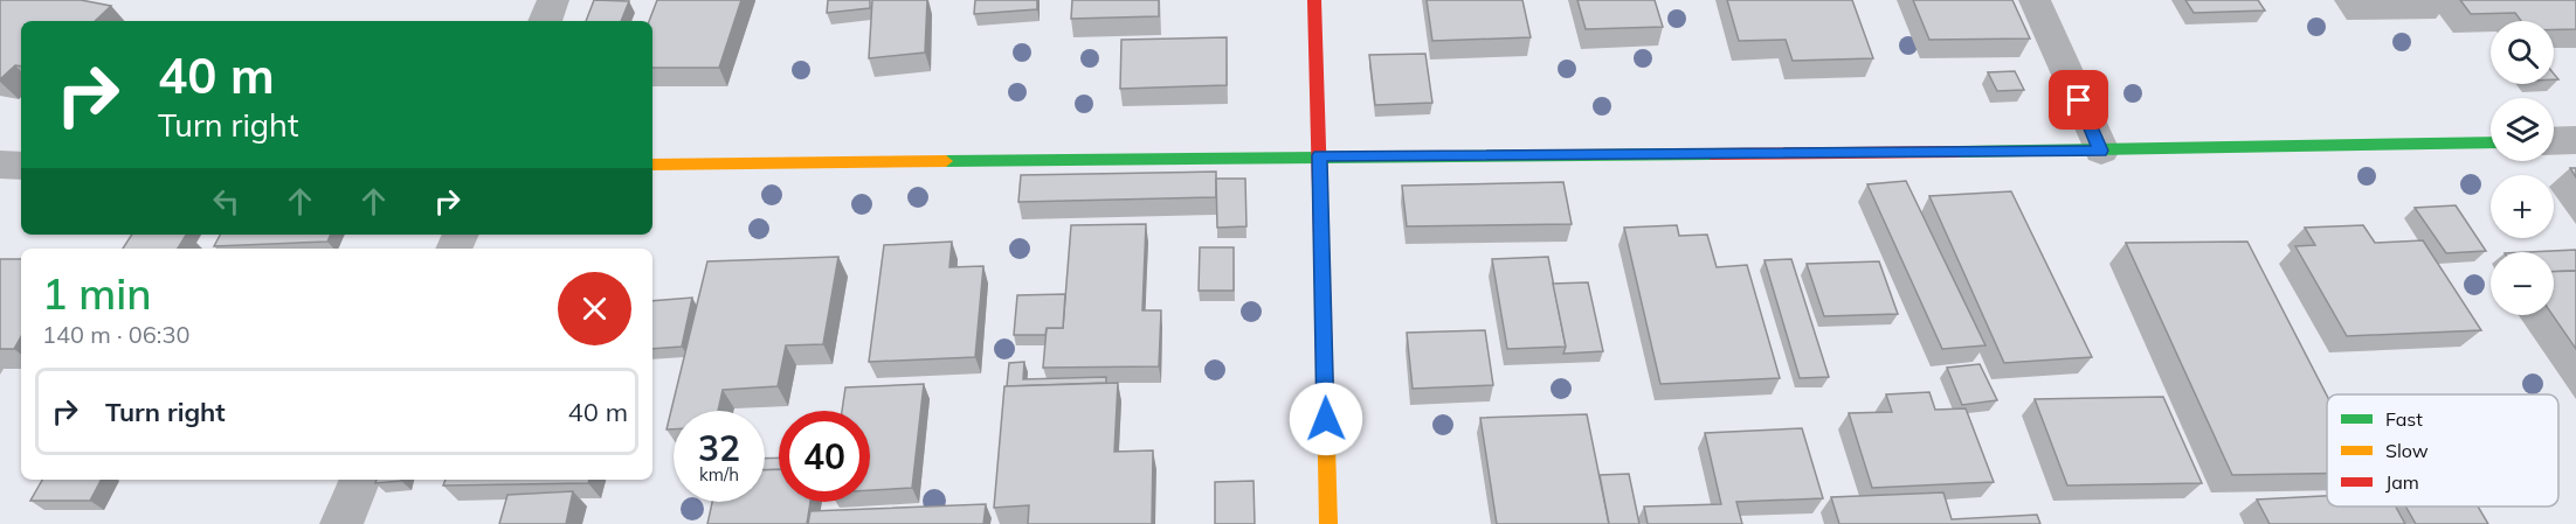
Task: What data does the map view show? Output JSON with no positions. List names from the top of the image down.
{
  "legend": ["Fast", "Slow", "Jam"],
  "page": {
    "map_buttons": ["+", "−"],
    "turn": ["40 m", "Turn right"],
    "heading": ["1 min", "140 m · 06:30"],
    "list": [
      {
        "name": "Turn right",
        "value": "40 m"
      }
    ],
    "speed": "32 km/h",
    "limit": "40"
  }
}
